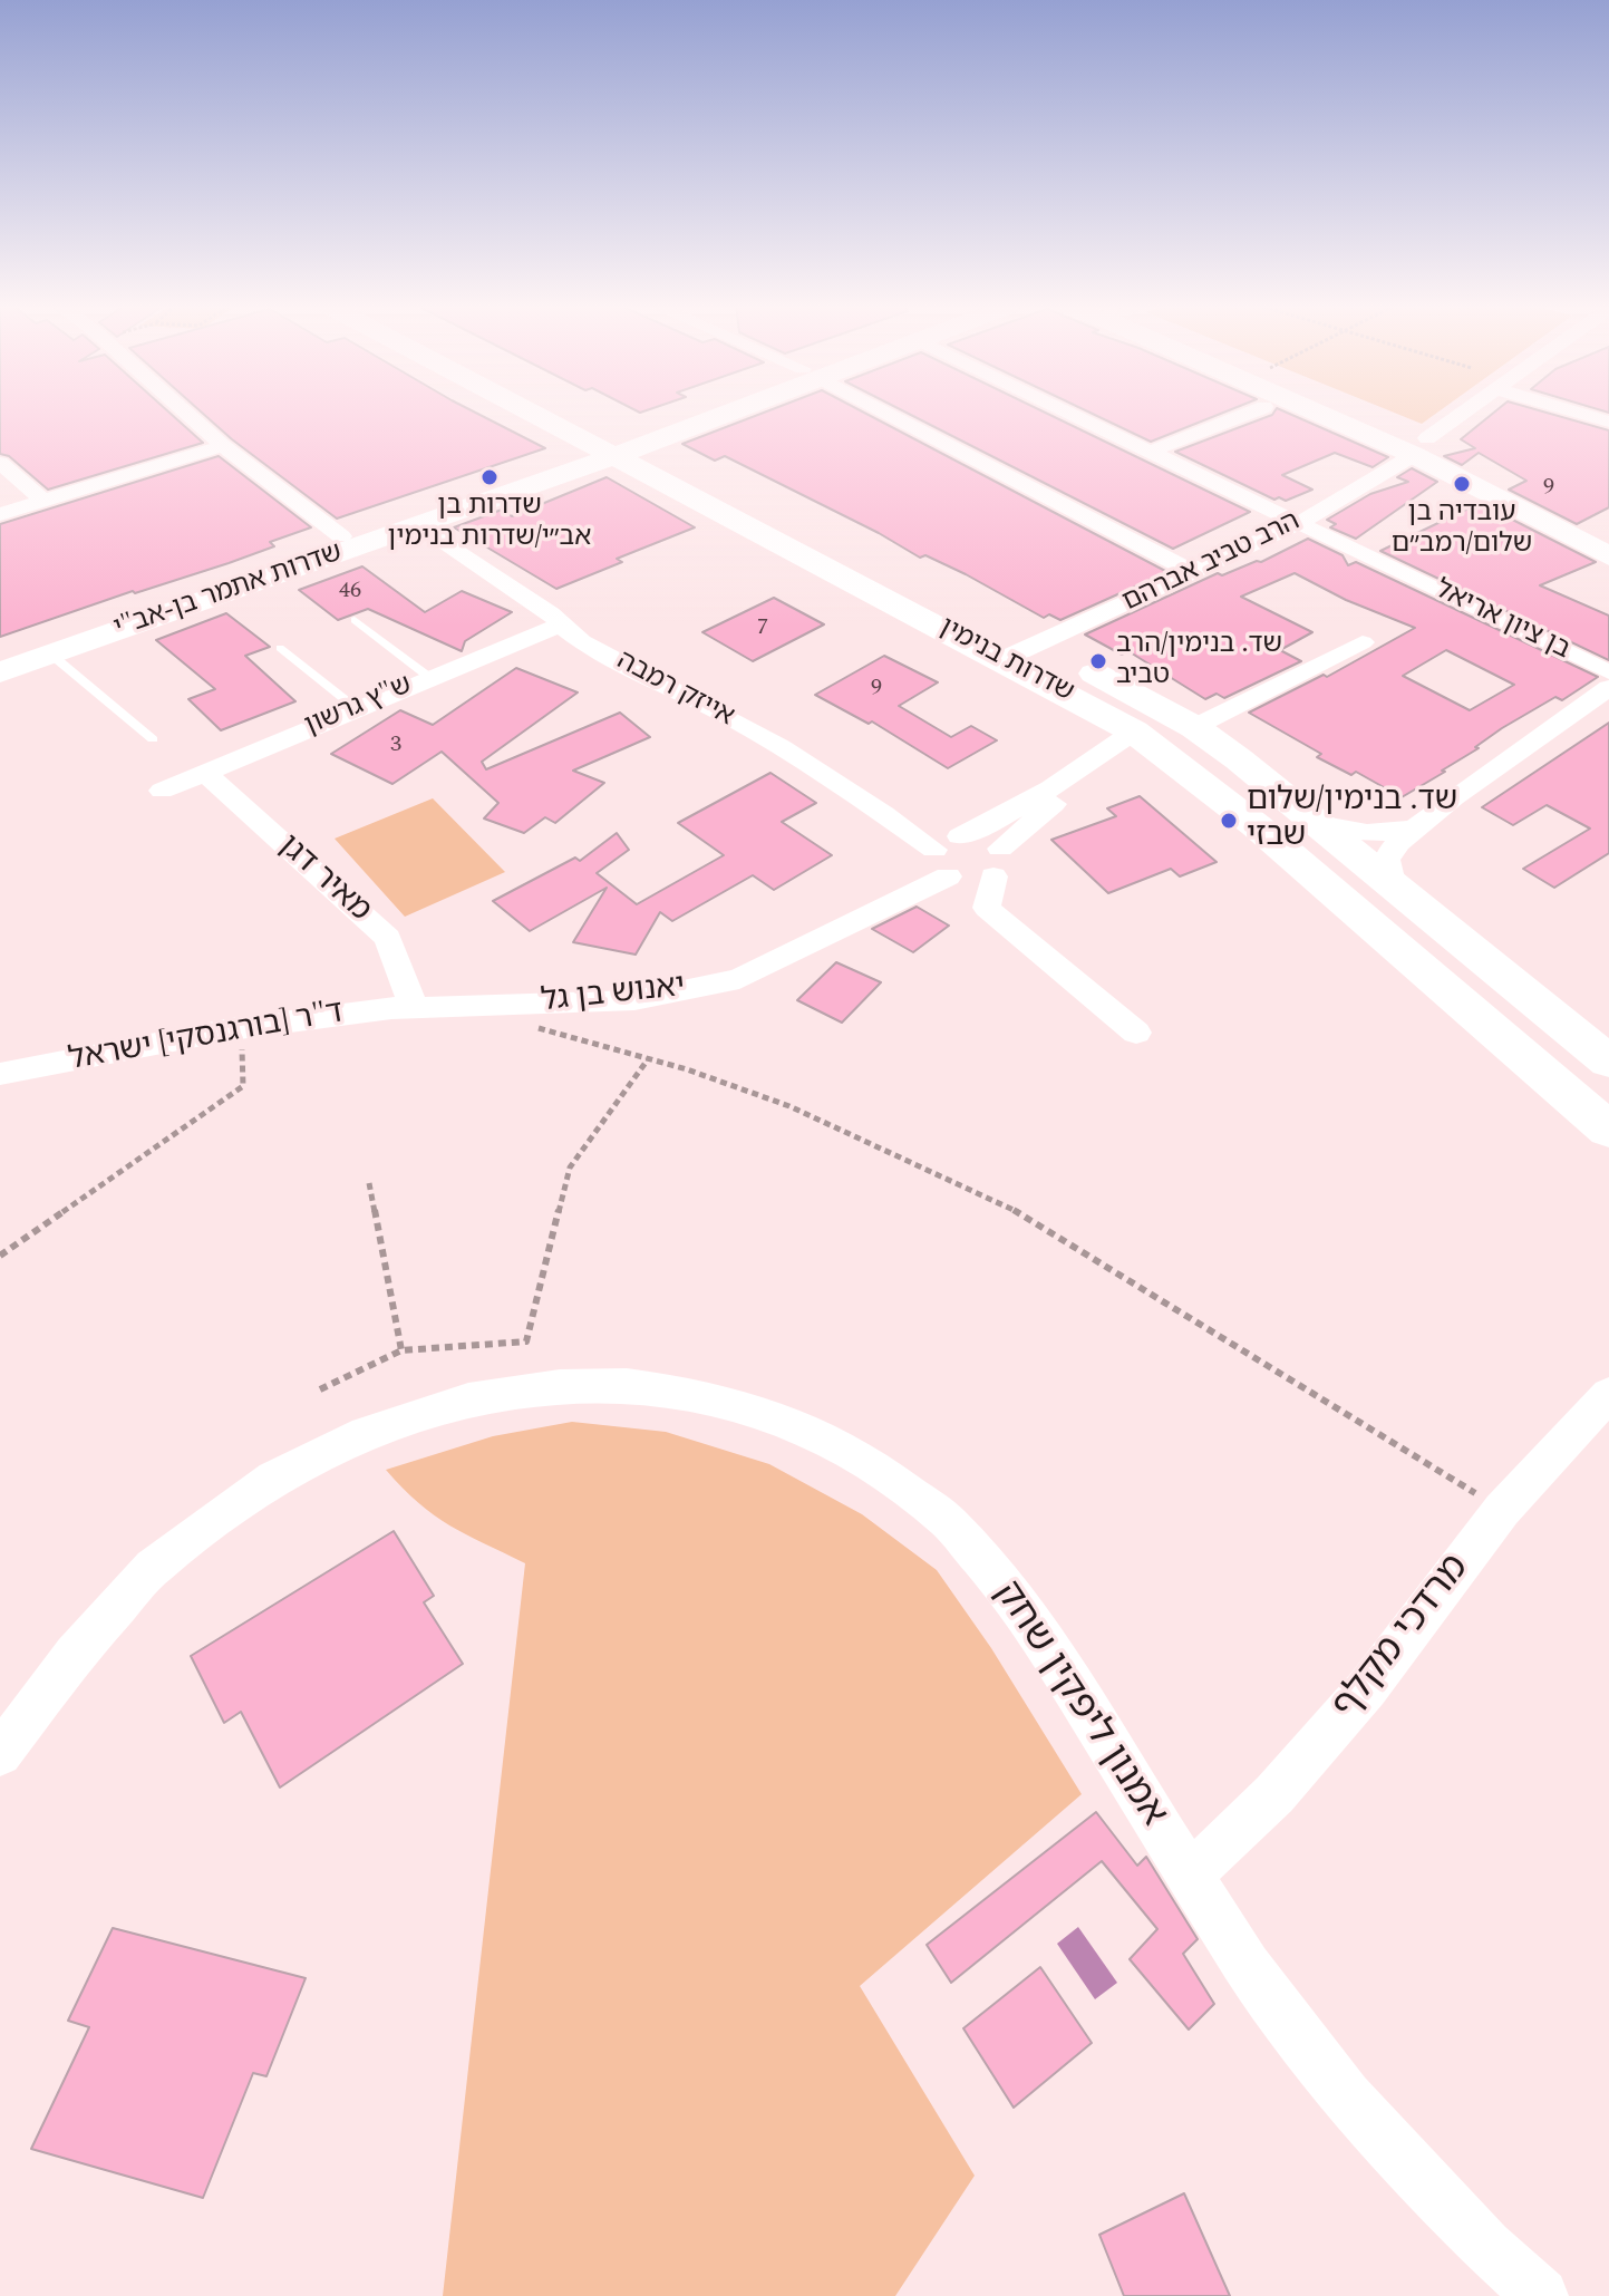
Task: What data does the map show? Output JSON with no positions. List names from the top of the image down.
{
  "streets": {
    "main road": ["שדרות אתמר בן-אב\"י", "שדרות בנימין"],
    "street": [
      "הרב טביב אברהם",
      "בן ציון אריאל",
      "אייזק רמבה",
      "ש\"ץ גרשון",
      "מאיר דגן",
      "יאנוש בן גל",
      "ד\"ר [בורגנסקי] ישראל",
      "מרדכי מקלף",
      "אמנון ליפקין שחק"
    ]
  },
  "crossings": [
    ["הרב טביב אברהם", "בן ציון אריאל"],
    ["הרב טביב אברהם", "שדרות בנימין"],
    ["שדרות אתמר בן-אב\"י", "שדרות בנימין"],
    ["שדרות אתמר בן-אב\"י", "אייזק רמבה"],
    ["אייזק רמבה", "ש\"ץ גרשון"],
    ["אייזק רמבה", "יאנוש בן גל"],
    ["ש\"ץ גרשון", "מאיר דגן"],
    ["מאיר דגן", "יאנוש בן גל"],
    ["מאיר דגן", "ד\"ר [בורגנסקי] ישראל"],
    ["יאנוש בן גל", "ד\"ר [בורגנסקי] ישראל"],
    ["מרדכי מקלף", "אמנון ליפקין שחק"]
  ],
  "places": [
    "שדרות בן אב״י/שדרות בנימין",
    "עובדיה בן שלום/רמב״ם",
    "שד. בנימין/הרב טביב",
    "שד. בנימין/שלום שבזי"
  ],
  "house_numbers": [
    "9",
    "46",
    "7",
    "9",
    "3"
  ]
}
